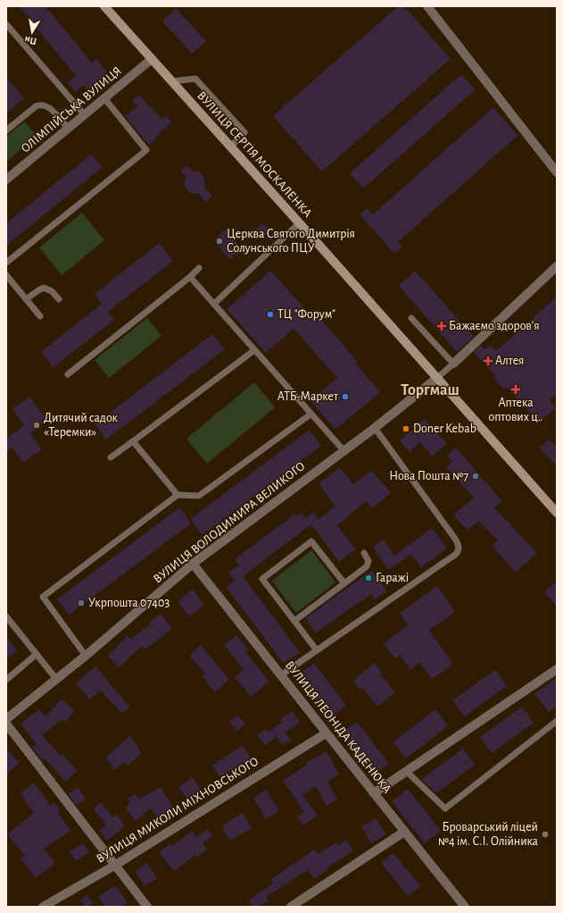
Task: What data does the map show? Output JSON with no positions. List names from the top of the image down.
{
  "streets": {
    "main road": ["ВУЛИЦЯ СЕРГІЯ МОСКАЛЕНКА"],
    "street": [
      "ОЛІМПІЙСЬКА ВУЛИЦЯ",
      "ВУЛИЦЯ ВОЛОДИМИРА ВЕЛИКОГО",
      "ВУЛИЦЯ ЛЕОНІДА КАДЕНЮКА",
      "ВУЛИЦЯ МИКОЛИ МІХНОВСЬКОГО"
    ]
  },
  "crossings": [
    ["ОЛІМПІЙСЬКА ВУЛИЦЯ", "ВУЛИЦЯ СЕРГІЯ МОСКАЛЕНКА"],
    ["ВУЛИЦЯ СЕРГІЯ МОСКАЛЕНКА", "ВУЛИЦЯ ВОЛОДИМИРА ВЕЛИКОГО"],
    ["ВУЛИЦЯ ВОЛОДИМИРА ВЕЛИКОГО", "ВУЛИЦЯ ЛЕОНІДА КАДЕНЮКА"],
    ["ВУЛИЦЯ ЛЕОНІДА КАДЕНЮКА", "ВУЛИЦЯ МИКОЛИ МІХНОВСЬКОГО"]
  ],
  "districts": ["Торгмаш"],
  "places": {
    "other": [
      "Церква Святого Димитрія Солунського ПЦУ",
      "ТЦ \"Форум\"",
      "АТБ-Маркет",
      "Дитячий садок «Теремки»",
      "Doner Kebab",
      "Нова Пошта №7",
      "Гаражі",
      "Укрпошта 07403",
      "Броварський ліцей №4 ім. С.І. Олійника"
    ],
    "health": ["Бажаємо здоровʼя", "Алтея", "Аптека оптових ц‥"]
  },
  "north": "bottom"
}
